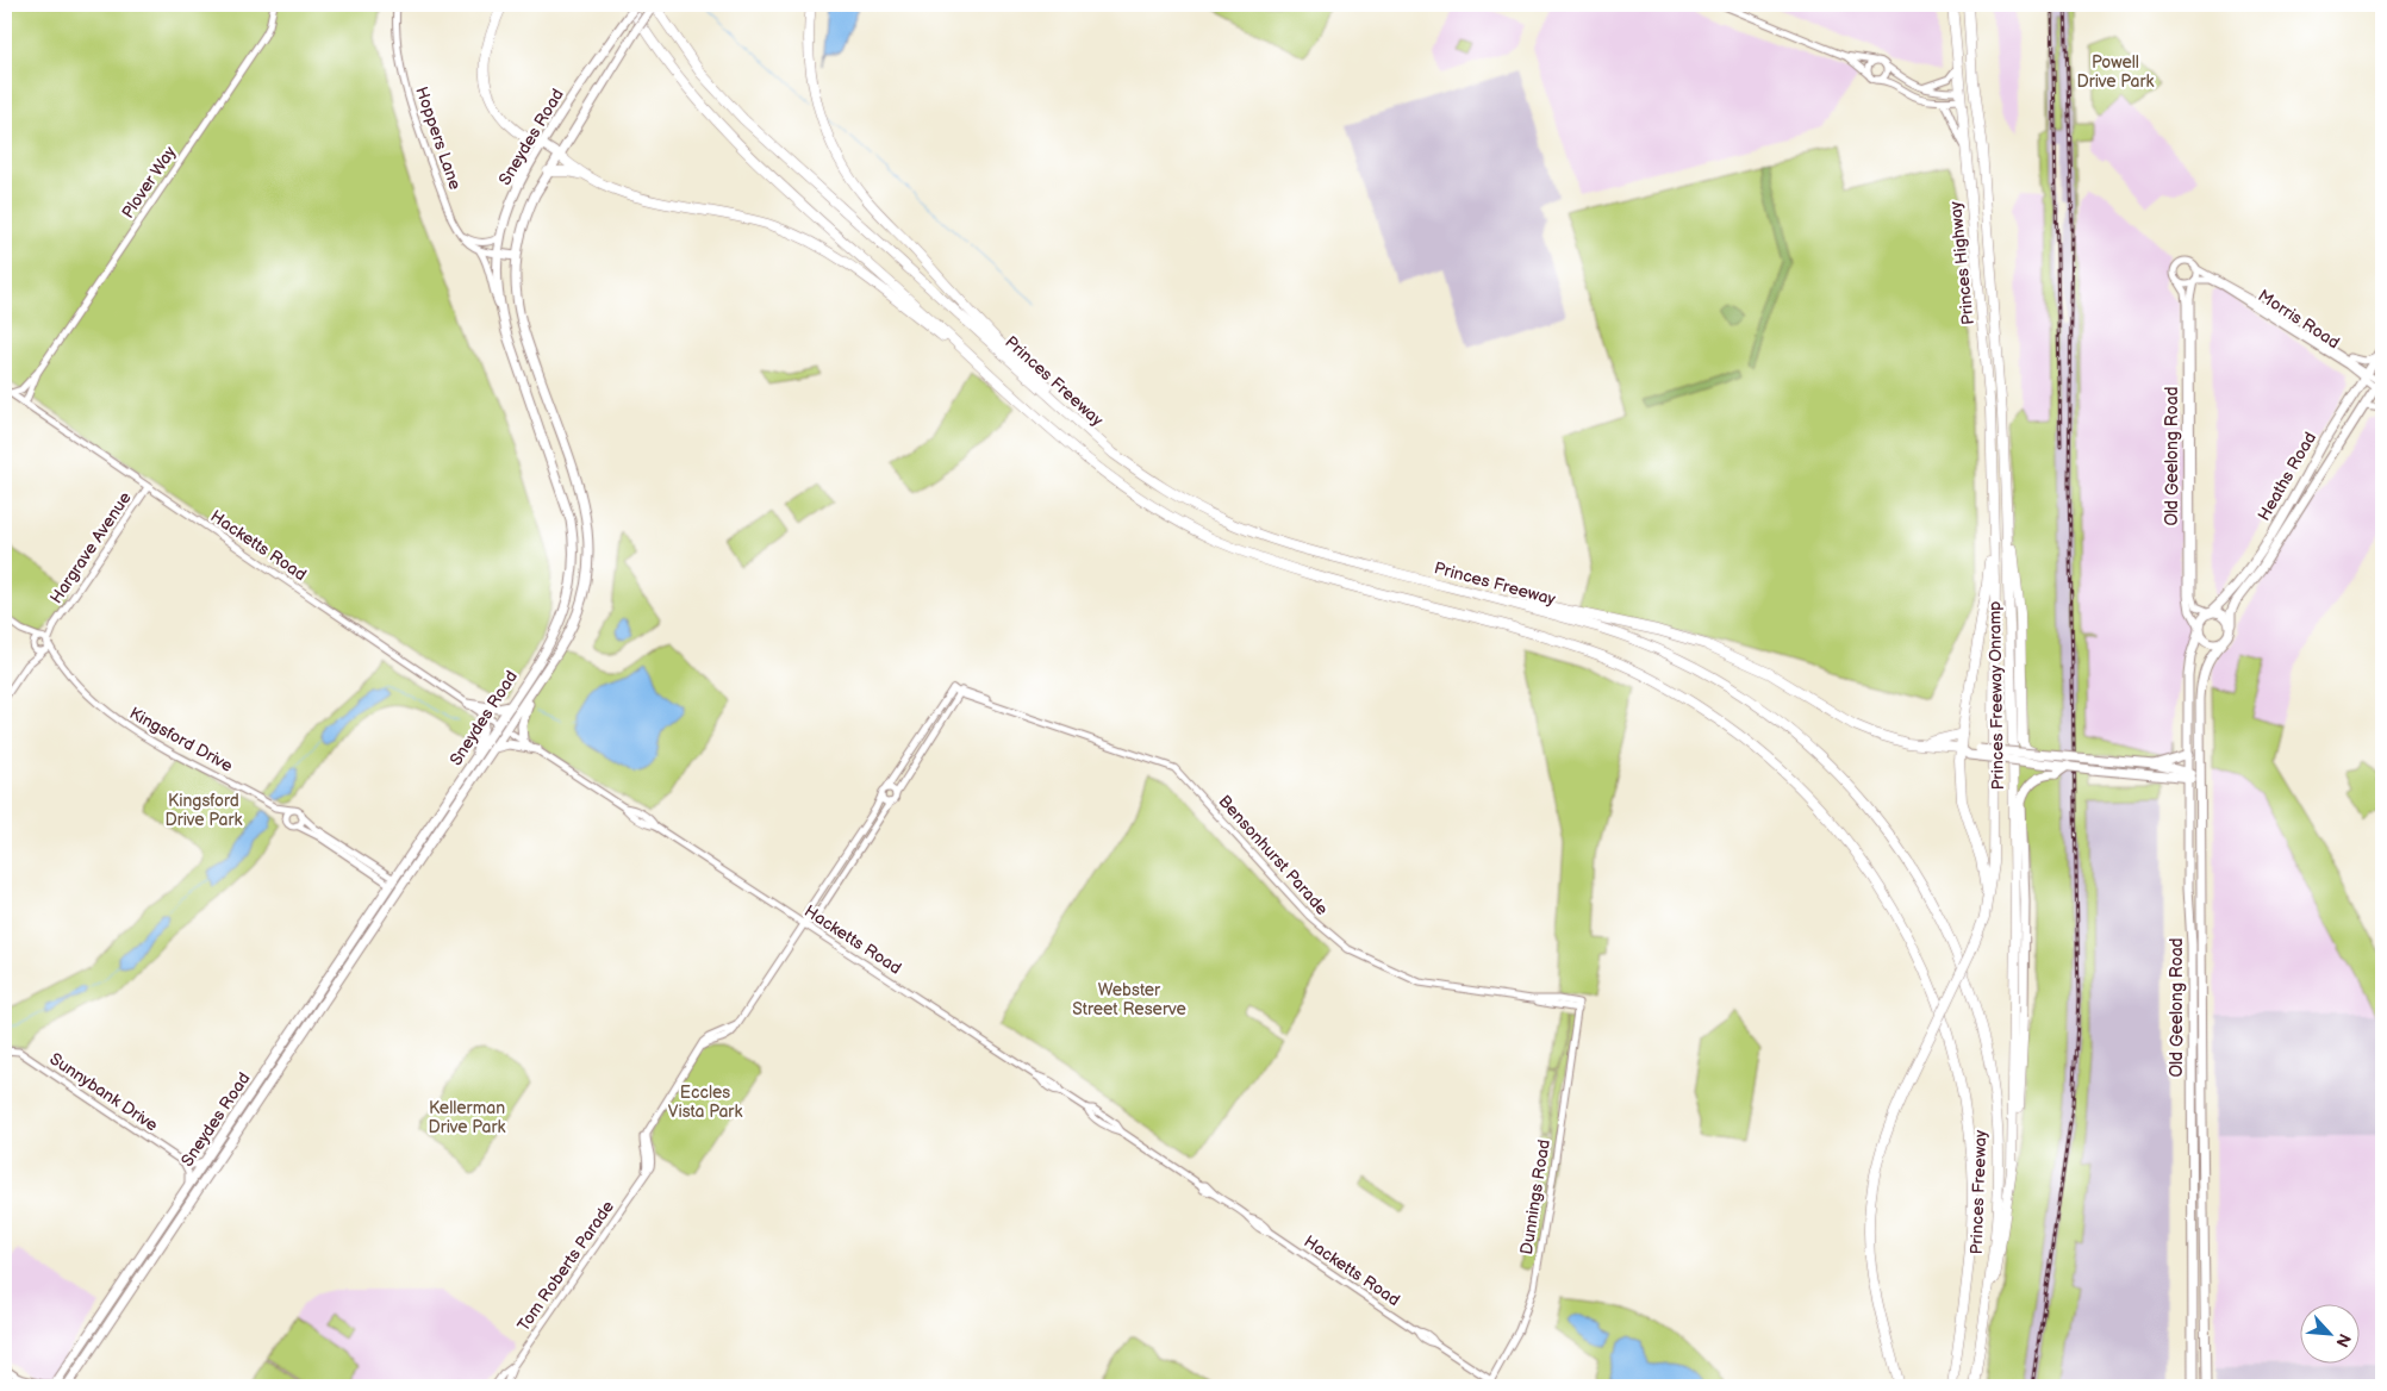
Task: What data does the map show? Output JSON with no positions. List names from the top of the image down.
{
  "streets": {
    "highway": ["Princes Highway", "Princes Freeway", "Princes Freeway Onramp"],
    "main road": ["Sneydes Road", "Old Geelong Road", "Heaths Road"],
    "street": [
      "Hoppers Lane",
      "Plover Way",
      "Morris Road",
      "Hacketts Road",
      "Hargrave Avenue",
      "Kingsford Drive",
      "Bensonhurst Parade",
      "Sunnybank Drive",
      "Dunnings Road",
      "Tom Roberts Parade"
    ]
  },
  "crossings": [
    ["Sneydes Road", "Princes Freeway"],
    ["Sneydes Road", "Hacketts Road"],
    ["Plover Way", "Hacketts Road"],
    ["Princes Highway", "Princes Freeway Onramp"],
    ["Morris Road", "Old Geelong Road"],
    ["Morris Road", "Heaths Road"],
    ["Old Geelong Road", "Heaths Road"],
    ["Hacketts Road", "Hargrave Avenue"],
    ["Hacketts Road", "Dunnings Road"],
    ["Hacketts Road", "Tom Roberts Parade"],
    ["Hargrave Avenue", "Kingsford Drive"],
    ["Bensonhurst Parade", "Dunnings Road"],
    ["Bensonhurst Parade", "Tom Roberts Parade"]
  ],
  "parks": [
    "Powell Drive Park",
    "Kingsford Drive Park",
    "Webster Street Reserve",
    "Eccles Vista Park",
    "Kellerman Drive Park"
  ],
  "north": "bottom right"
}
